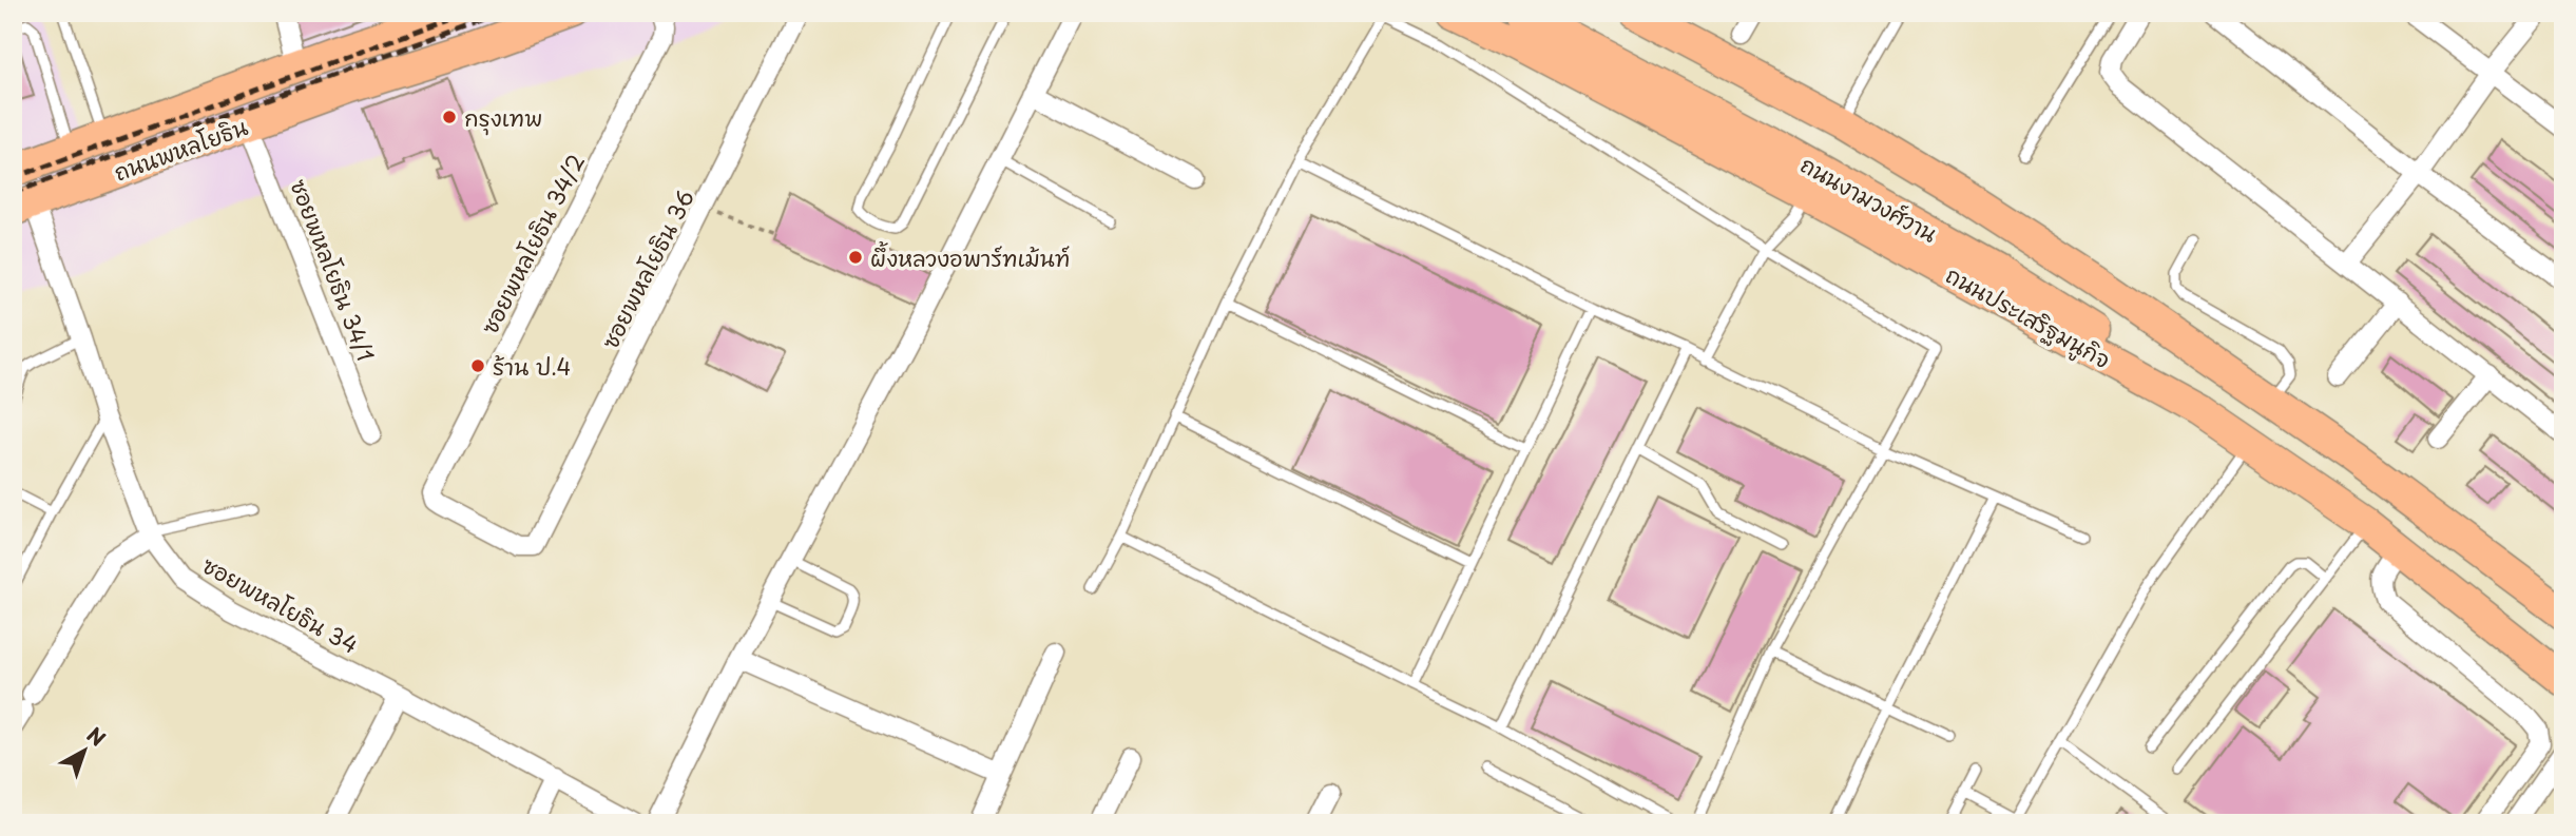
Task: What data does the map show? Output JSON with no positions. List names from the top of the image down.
{
  "streets": {
    "main road": ["ถนนพหลโยธิน", "ถนนงามวงศ์วาน", "ถนนประเสริฐมนูกิจ"],
    "street": [
      "ซอยพหลโยธิน 34/2",
      "ซอยพหลโยธิน 36",
      "ซอยพหลโยธิน 34/1",
      "ซอยพหลโยธิน 34"
    ]
  },
  "crossings": [
    ["ถนนพหลโยธิน", "ซอยพหลโยธิน 34/1"],
    ["ถนนพหลโยธิน", "ซอยพหลโยธิน 34"],
    ["ถนนงามวงศ์วาน", "ถนนประเสริฐมนูกิจ"],
    ["ซอยพหลโยธิน 34/2", "ซอยพหลโยธิน 36"]
  ],
  "places": ["กรุงเทพ", "ผึ้งหลวงอพาร์ทเม้นท์", "ร้าน ป.4"],
  "north": "top right"
}
